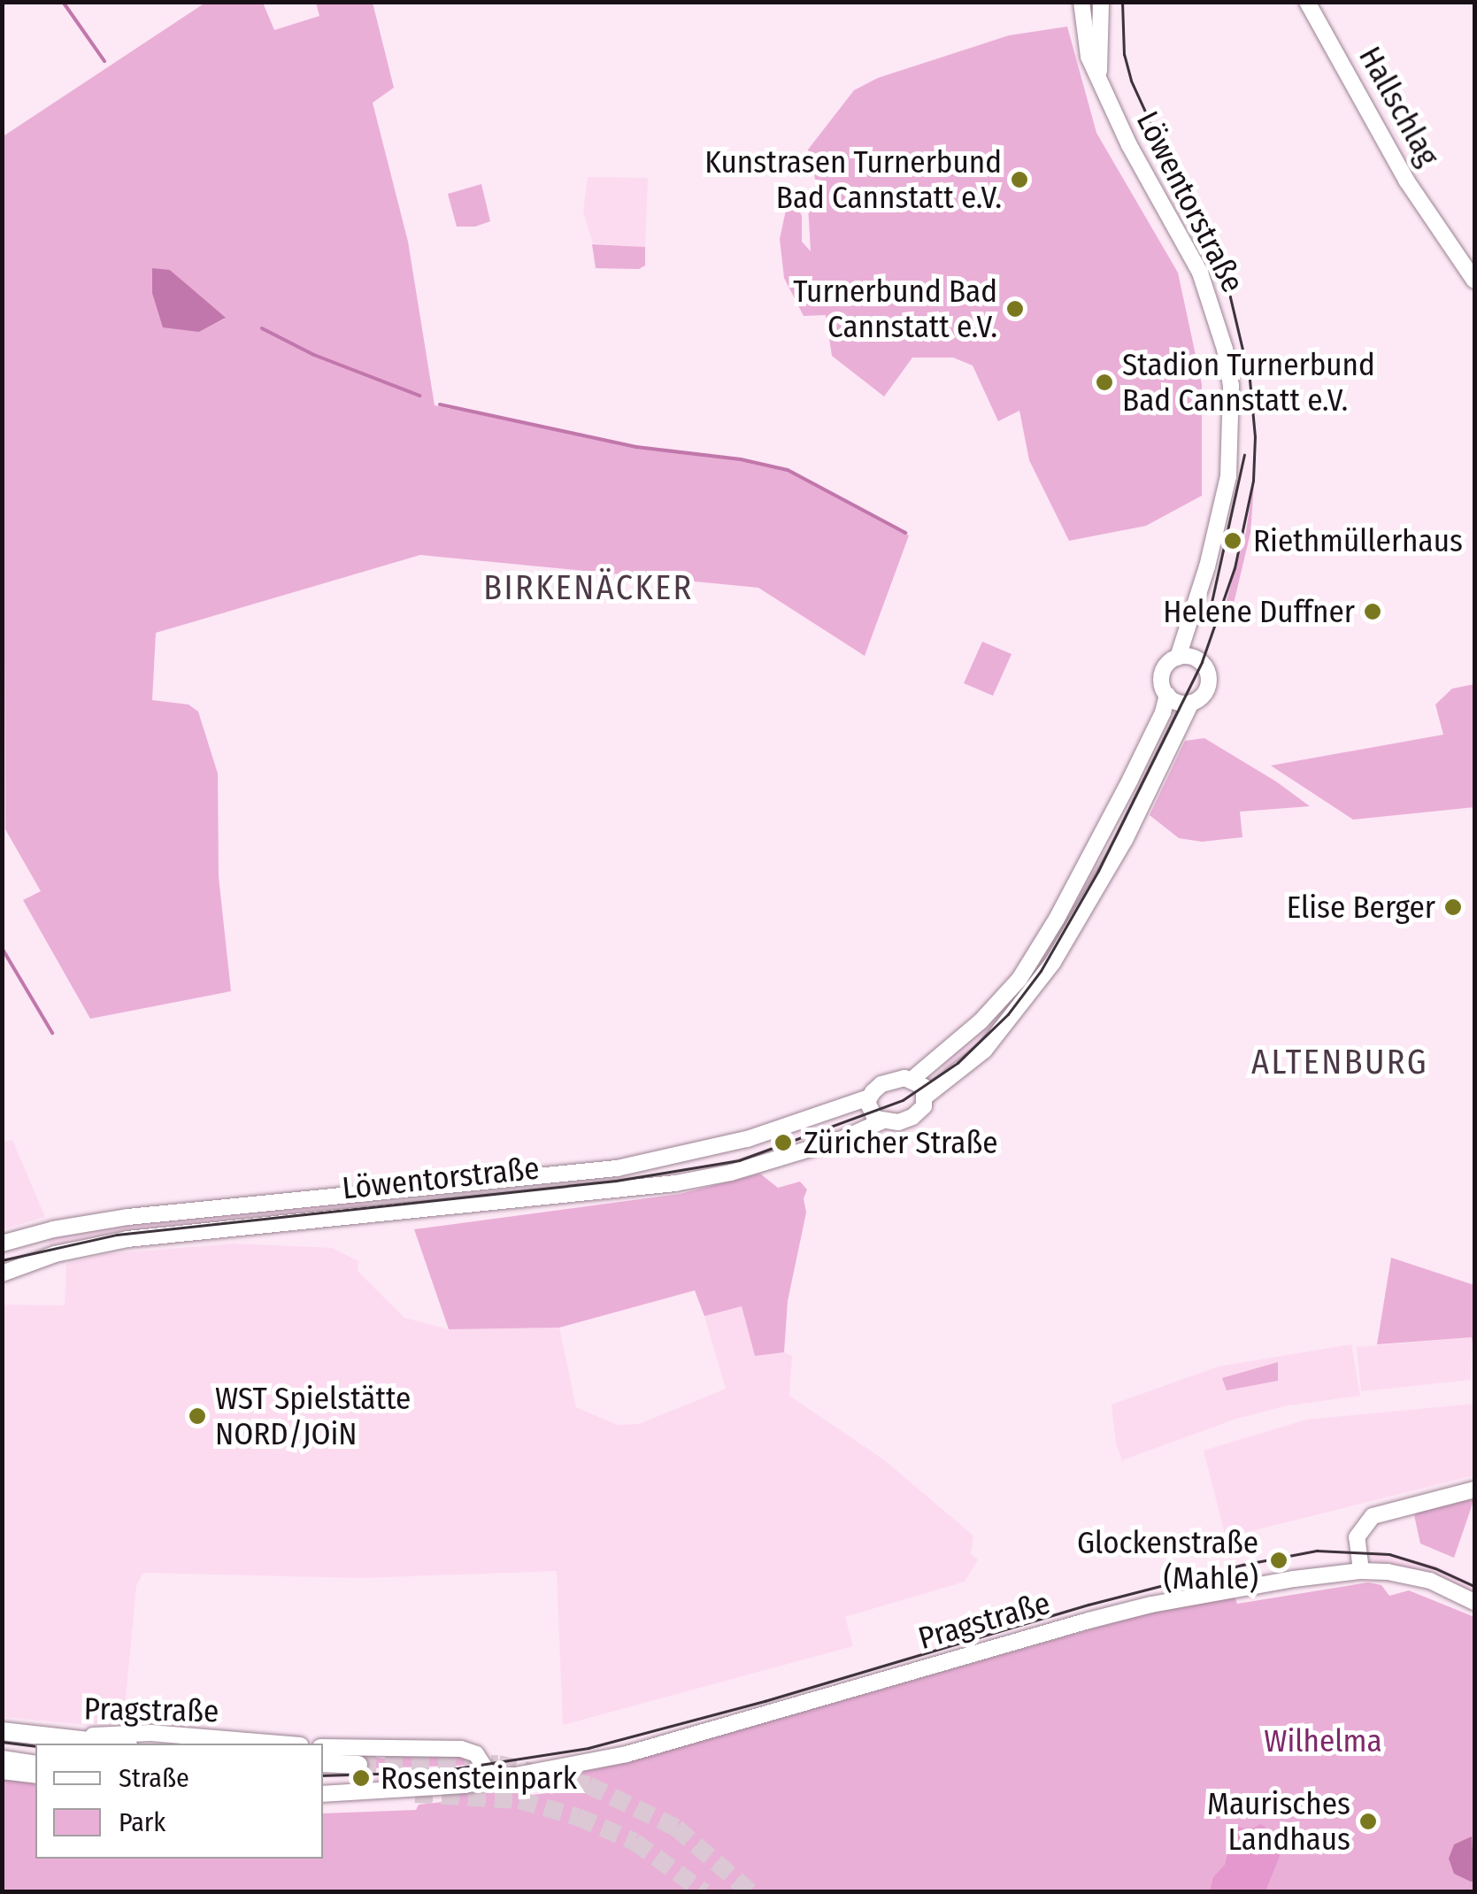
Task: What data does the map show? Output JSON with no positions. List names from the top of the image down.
{
  "streets": {
    "main road": ["Hallschlag", "Löwentorstraße", "Pragstraße"]
  },
  "districts": ["BIRKENÄCKER", "ALTENBURG"],
  "parks": ["Wilhelma"],
  "places": [
    "Kunstrasen Turnerbund Bad Cannstatt e.V.",
    "Turnerbund Bad Cannstatt e.V.",
    "Stadion Turnerbund Bad Cannstatt e.V.",
    "Riethmüllerhaus",
    "Helene Duffner",
    "Elise Berger",
    "Züricher Straße",
    "WST Spielstätte NORD/JOiN",
    "Glockenstraße (Mahle)",
    "Rosensteinpark",
    "Maurisches Landhaus"
  ],
  "legend": ["Straße", "Park"]
}
